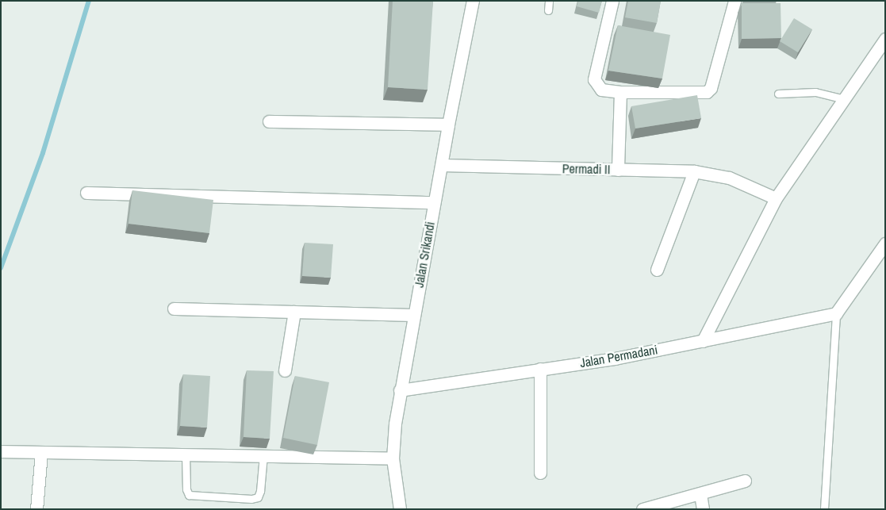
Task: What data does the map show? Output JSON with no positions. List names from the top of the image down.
{
  "streets": {
    "street": ["Permadi II", "Jalan Srikandi", "Jalan Permadani"]
  },
  "crossings": [
    ["Permadi II", "Jalan Srikandi"],
    ["Jalan Srikandi", "Jalan Permadani"]
  ]
}
